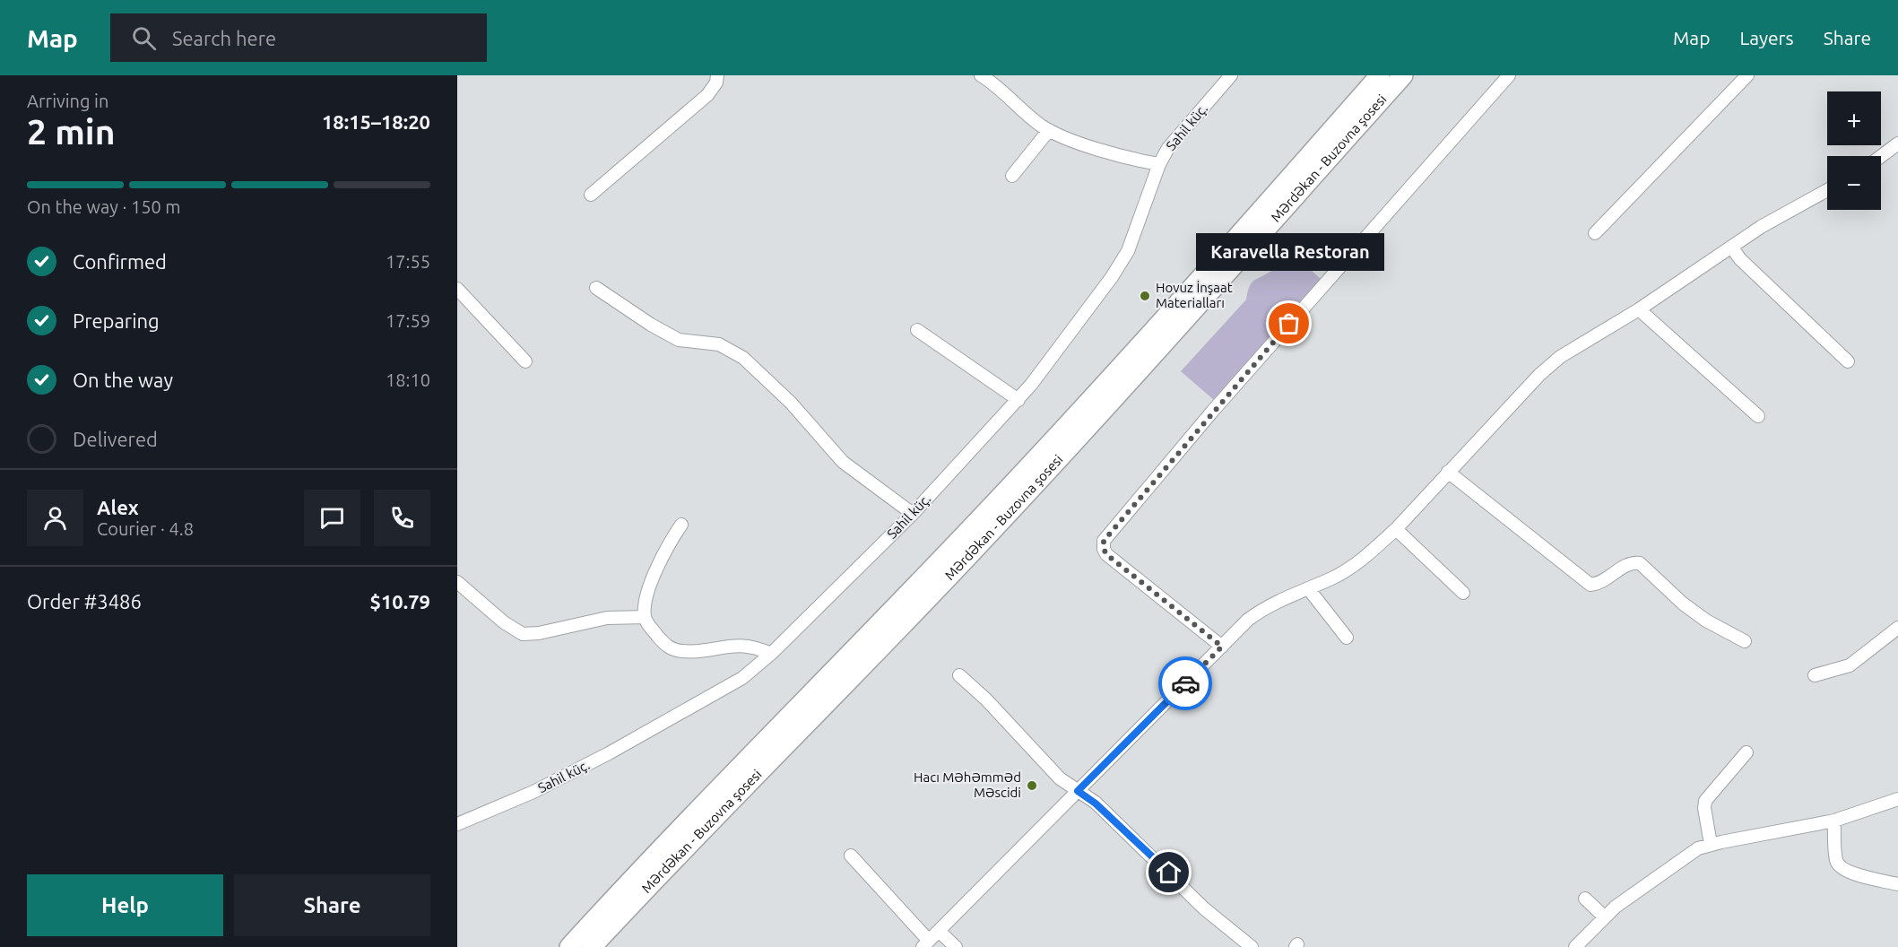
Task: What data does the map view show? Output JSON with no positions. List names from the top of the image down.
{
  "streets": {
    "main road": ["Mərdəkan - Buzovna şosesi"],
    "street": ["Sahil küç."]
  },
  "places": ["Hovuz İnşaat Materialları", "Karavella Restoran", "Hacı Məhəmməd Məscidi"],
  "page": {
    "header": "Map",
    "search": "Search here",
    "nav": ["Map", "Layers", "Share"],
    "heading": ["2 min", "Arriving in", "18:15–18:20"],
    "panel": [
      "Alex",
      "Courier · 4.8",
      "Order #3486",
      "$10.79"
    ],
    "map_buttons": ["+", "−"],
    "bar": "On the way · 150 m",
    "list": [
      ["Confirmed", "17:55"],
      ["Preparing", "17:59"],
      ["On the way", "18:10"],
      "Delivered"
    ],
    "bubble": "Karavella Restoran",
    "buttons": ["Help", "Share"]
  }
}
